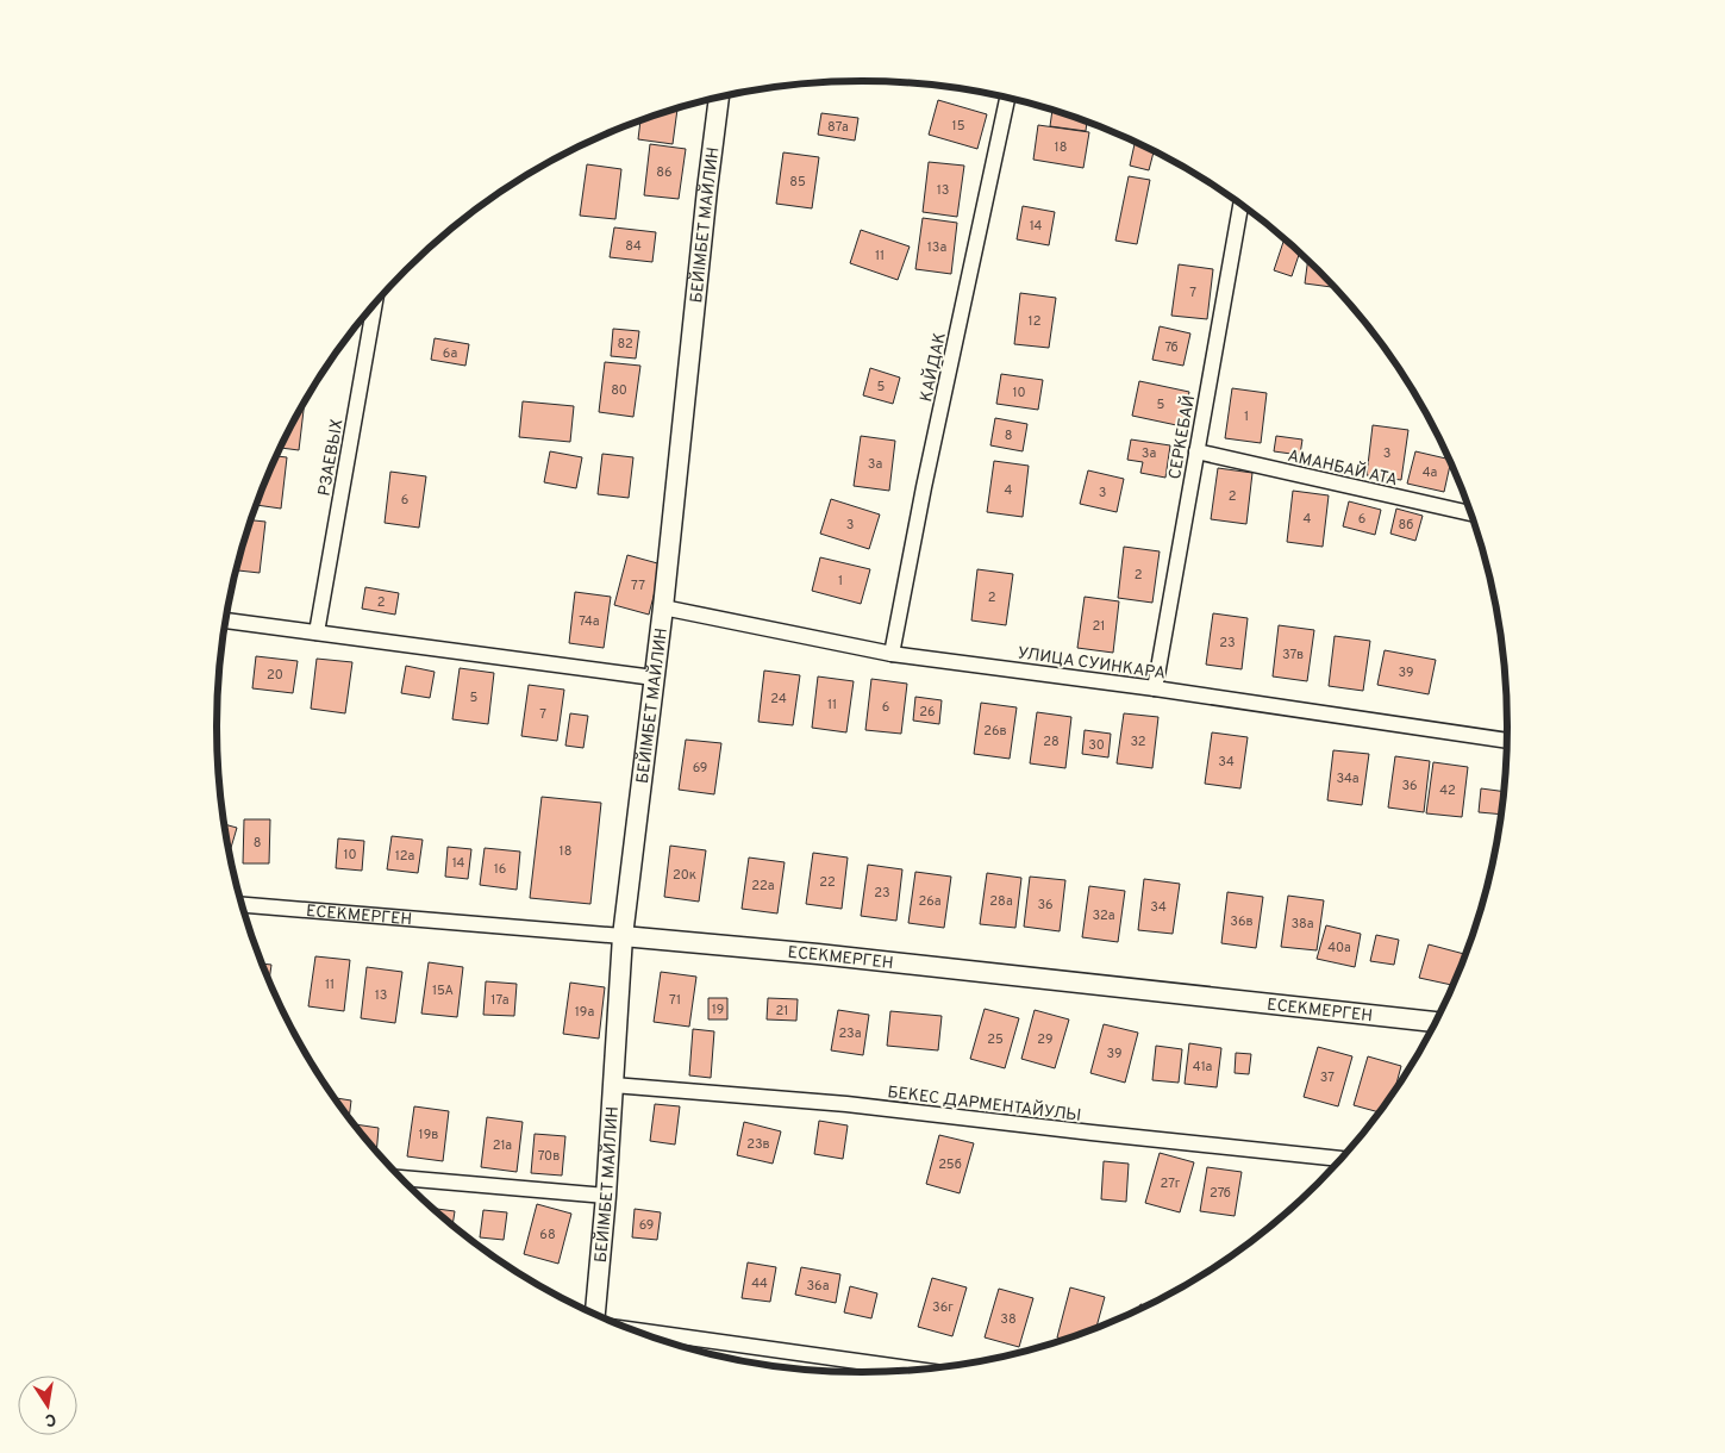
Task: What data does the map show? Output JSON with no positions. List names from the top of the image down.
{
  "streets": {
    "street": [
      "БЕЙІМБЕТ МАЙЛИН",
      "КАЙДАК",
      "СЕРКЕБАЙ",
      "РЗАЕВЫХ",
      "АМАНБАЙ АТА",
      "УЛИЦА СУИНКАРА",
      "EСЕКМЕРГЕН",
      "БЕКЕС ДАРМЕНТАЙУЛЫ"
    ]
  },
  "crossings": [
    ["БЕЙІМБЕТ МАЙЛИН", "УЛИЦА СУИНКАРА"],
    ["БЕЙІМБЕТ МАЙЛИН", "EСЕКМЕРГЕН"],
    ["БЕЙІМБЕТ МАЙЛИН", "БЕКЕС ДАРМЕНТАЙУЛЫ"],
    ["КАЙДАК", "УЛИЦА СУИНКАРА"],
    ["СЕРКЕБАЙ", "АМАНБАЙ АТА"],
    ["СЕРКЕБАЙ", "УЛИЦА СУИНКАРА"]
  ],
  "house_numbers": [
    "15",
    "87а",
    "18",
    "86",
    "85",
    "13",
    "14",
    "84",
    "13а",
    "11",
    "7",
    "12",
    "82",
    "7б",
    "6а",
    "5",
    "80",
    "10",
    "5",
    "1",
    "8",
    "3а",
    "3",
    "3а",
    "4а",
    "4",
    "3",
    "2",
    "6",
    "4",
    "6",
    "3",
    "8б",
    "2",
    "1",
    "77",
    "2",
    "2",
    "74а",
    "21",
    "23",
    "37в",
    "39",
    "20",
    "5",
    "24",
    "11",
    "6",
    "26",
    "7",
    "26в",
    "28",
    "32",
    "30",
    "34",
    "69",
    "34а",
    "36",
    "42",
    "8",
    "18",
    "10",
    "12а",
    "14",
    "16",
    "20к",
    "22",
    "22а",
    "23",
    "26а",
    "28а",
    "36",
    "34",
    "32а",
    "36в",
    "38а",
    "40а",
    "11",
    "15А",
    "13",
    "17а",
    "71",
    "19",
    "21",
    "19а",
    "23а",
    "25",
    "29",
    "39",
    "41а",
    "37",
    "19в",
    "23в",
    "21а",
    "70в",
    "25б",
    "27г",
    "27б",
    "69",
    "68",
    "44",
    "36а",
    "36г",
    "38"
  ],
  "north": "bottom"
}
